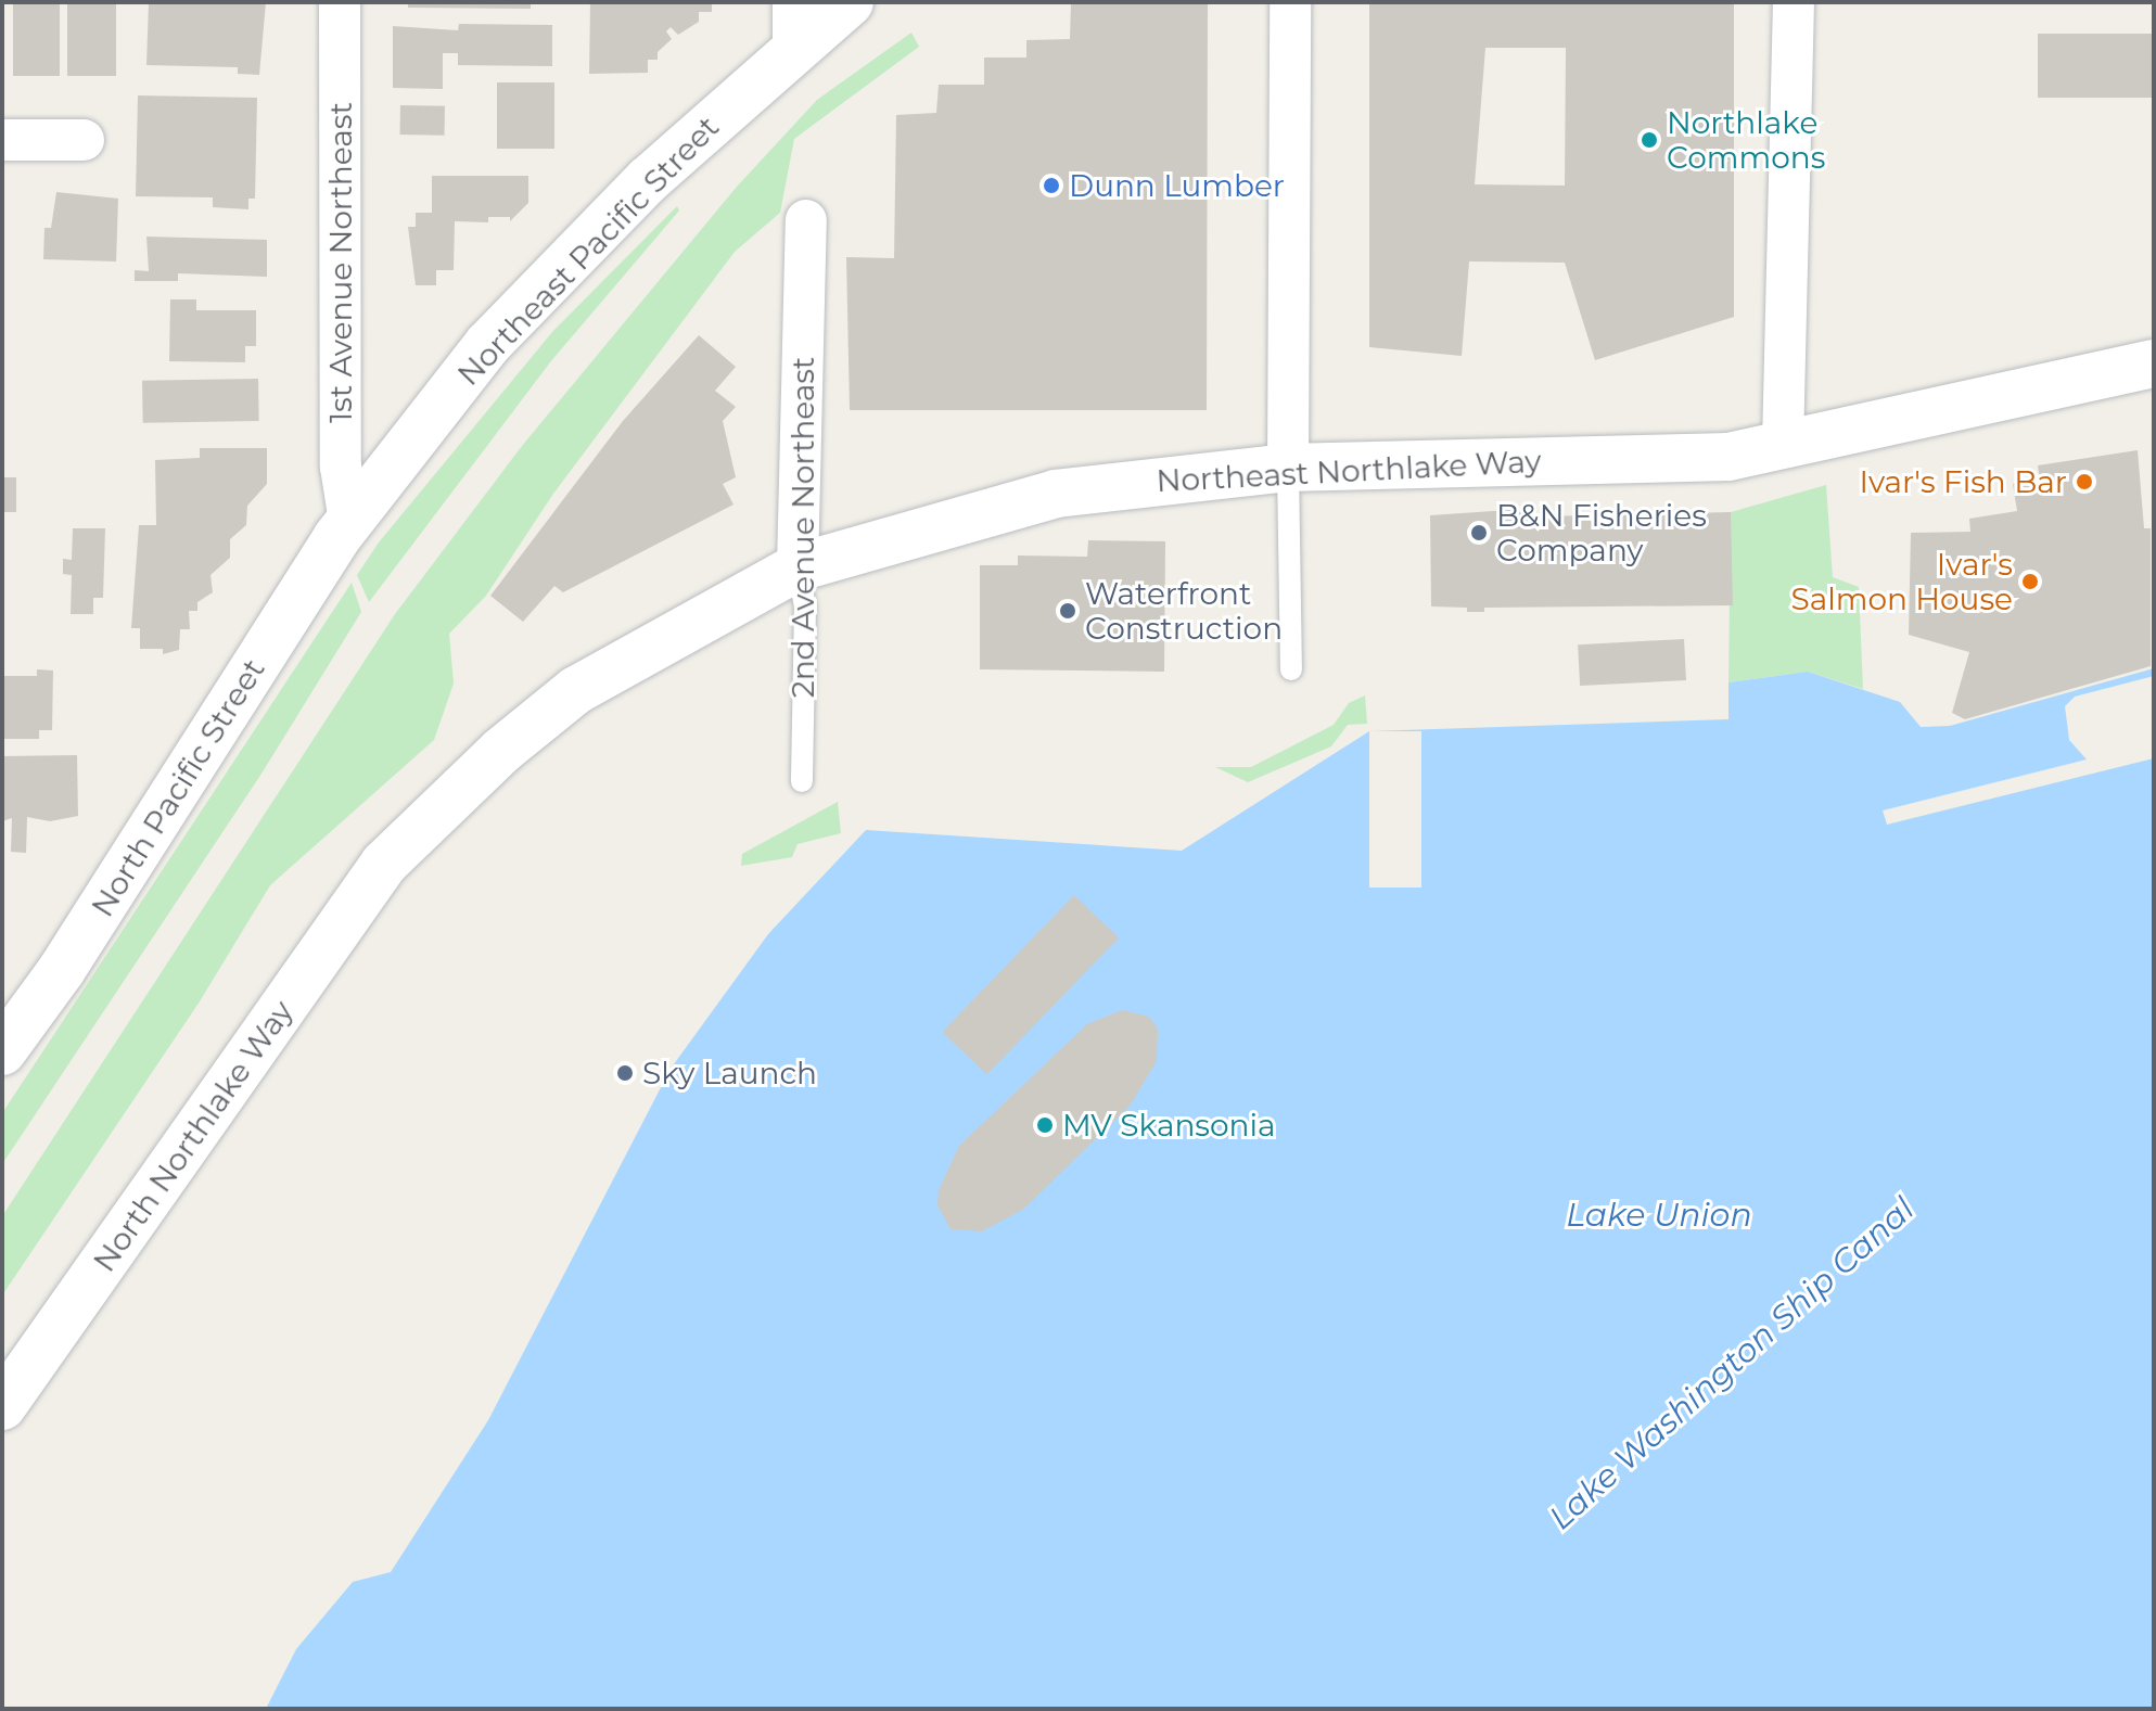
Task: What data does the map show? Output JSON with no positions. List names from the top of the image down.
{
  "streets": {
    "street": [
      "Northeast Pacific Street",
      "1st Avenue Northeast",
      "Northeast Northlake Way",
      "2nd Avenue Northeast",
      "North Pacific Street",
      "North Northlake Way"
    ]
  },
  "crossings": [
    ["Northeast Pacific Street", "1st Avenue Northeast"],
    ["Northeast Pacific Street", "North Pacific Street"],
    ["1st Avenue Northeast", "North Pacific Street"],
    ["Northeast Northlake Way", "2nd Avenue Northeast"],
    ["Northeast Northlake Way", "North Northlake Way"]
  ],
  "water": ["Lake Union", "Lake Washington Ship Canal"],
  "places": [
    "Northlake Commons",
    "Dunn Lumber",
    "Ivar's Fish Bar",
    "B&N Fisheries Company",
    "Ivar's Salmon House",
    "Waterfront Construction",
    "Sky Launch",
    "MV Skansonia"
  ]
}
